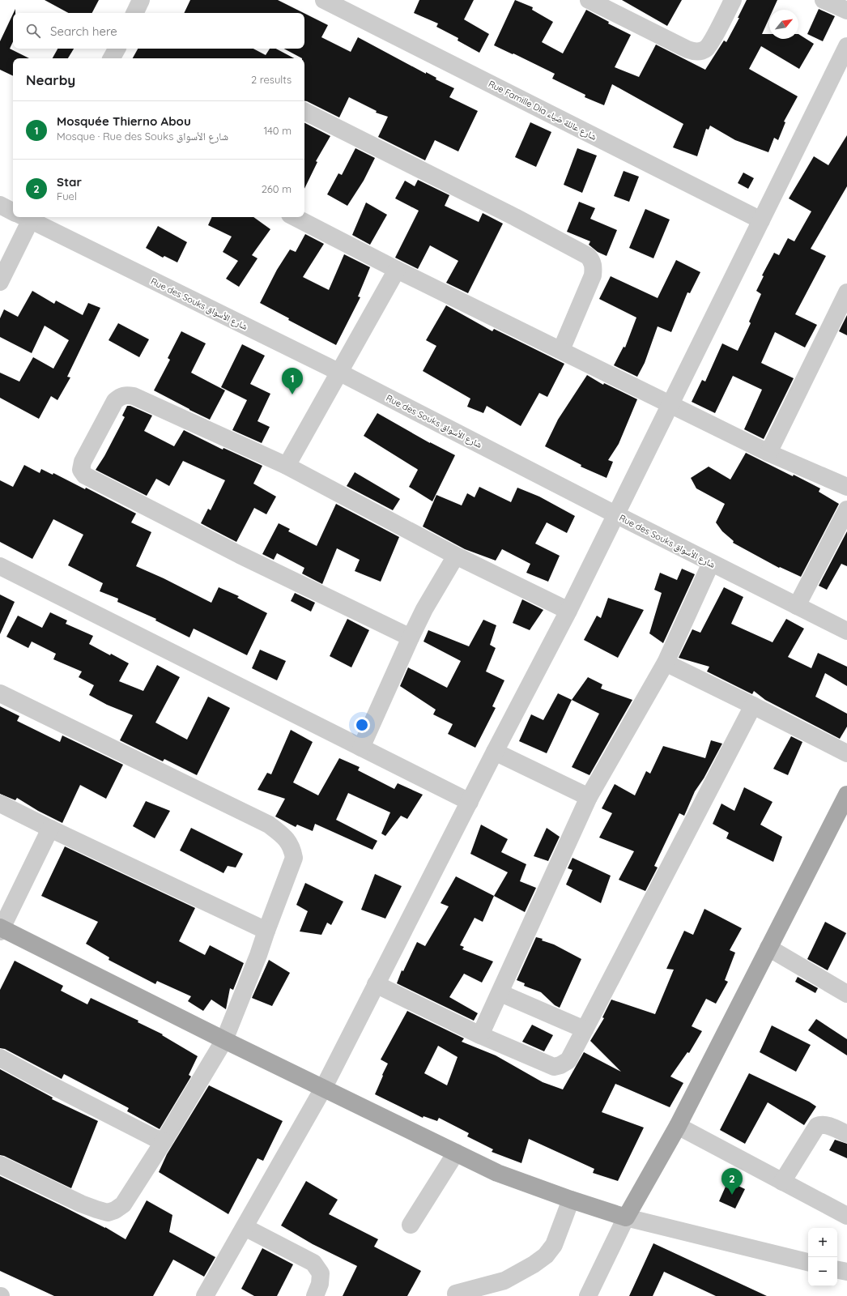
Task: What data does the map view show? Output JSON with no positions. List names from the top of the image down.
{
  "streets": {
    "street": ["Rue Famille Dia شارع عائلة ضياء", "Rue des Souks شارع الأسواق"]
  },
  "north": "top right",
  "page": {
    "search": "Search here",
    "heading": ["Nearby", "2 results"],
    "list": [
      {
        "mark": "1",
        "name": "Mosquée Thierno Abou",
        "note": "Mosque · Rue des Souks شارع الأسواق",
        "value": "140 m"
      },
      {
        "mark": "2",
        "name": "Star",
        "note": "Fuel",
        "value": "260 m"
      }
    ],
    "pins": ["1", "2"],
    "map_buttons": ["+", "−"]
  }
}
